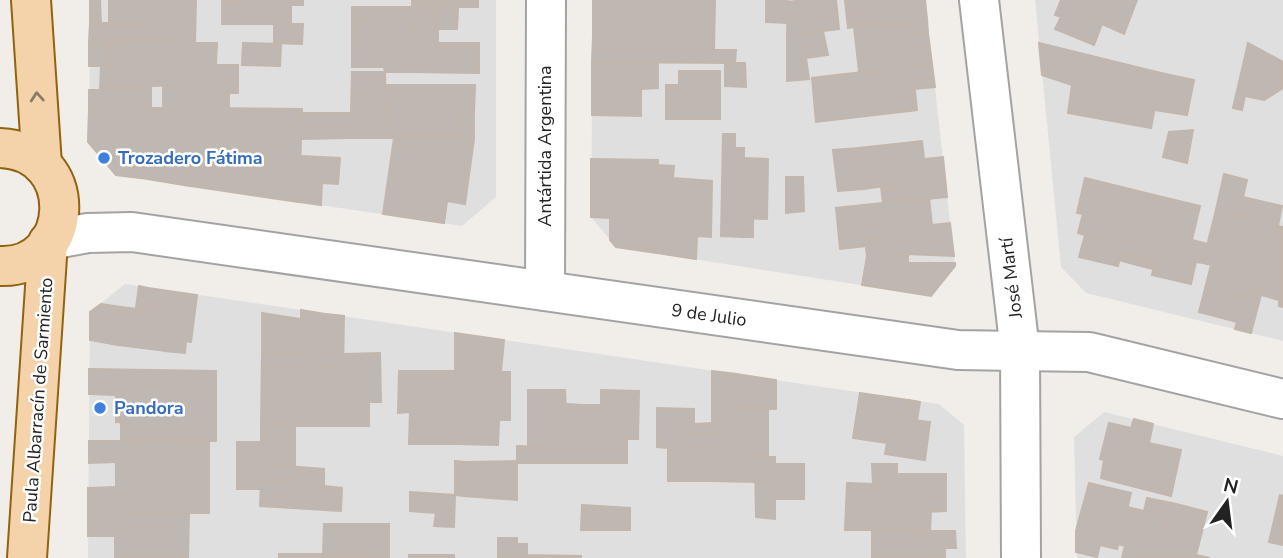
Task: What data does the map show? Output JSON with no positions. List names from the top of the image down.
{
  "streets": {
    "main road": ["Paula Albarracín de Sarmiento"],
    "street": ["Antártida Argentina", "José Martí", "9 de Julio"]
  },
  "crossings": [
    ["Antártida Argentina", "9 de Julio"],
    ["José Martí", "9 de Julio"],
    ["9 de Julio", "Paula Albarracín de Sarmiento"]
  ],
  "places": ["Trozadero Fátima", "Pandora"],
  "north": "top"
}
